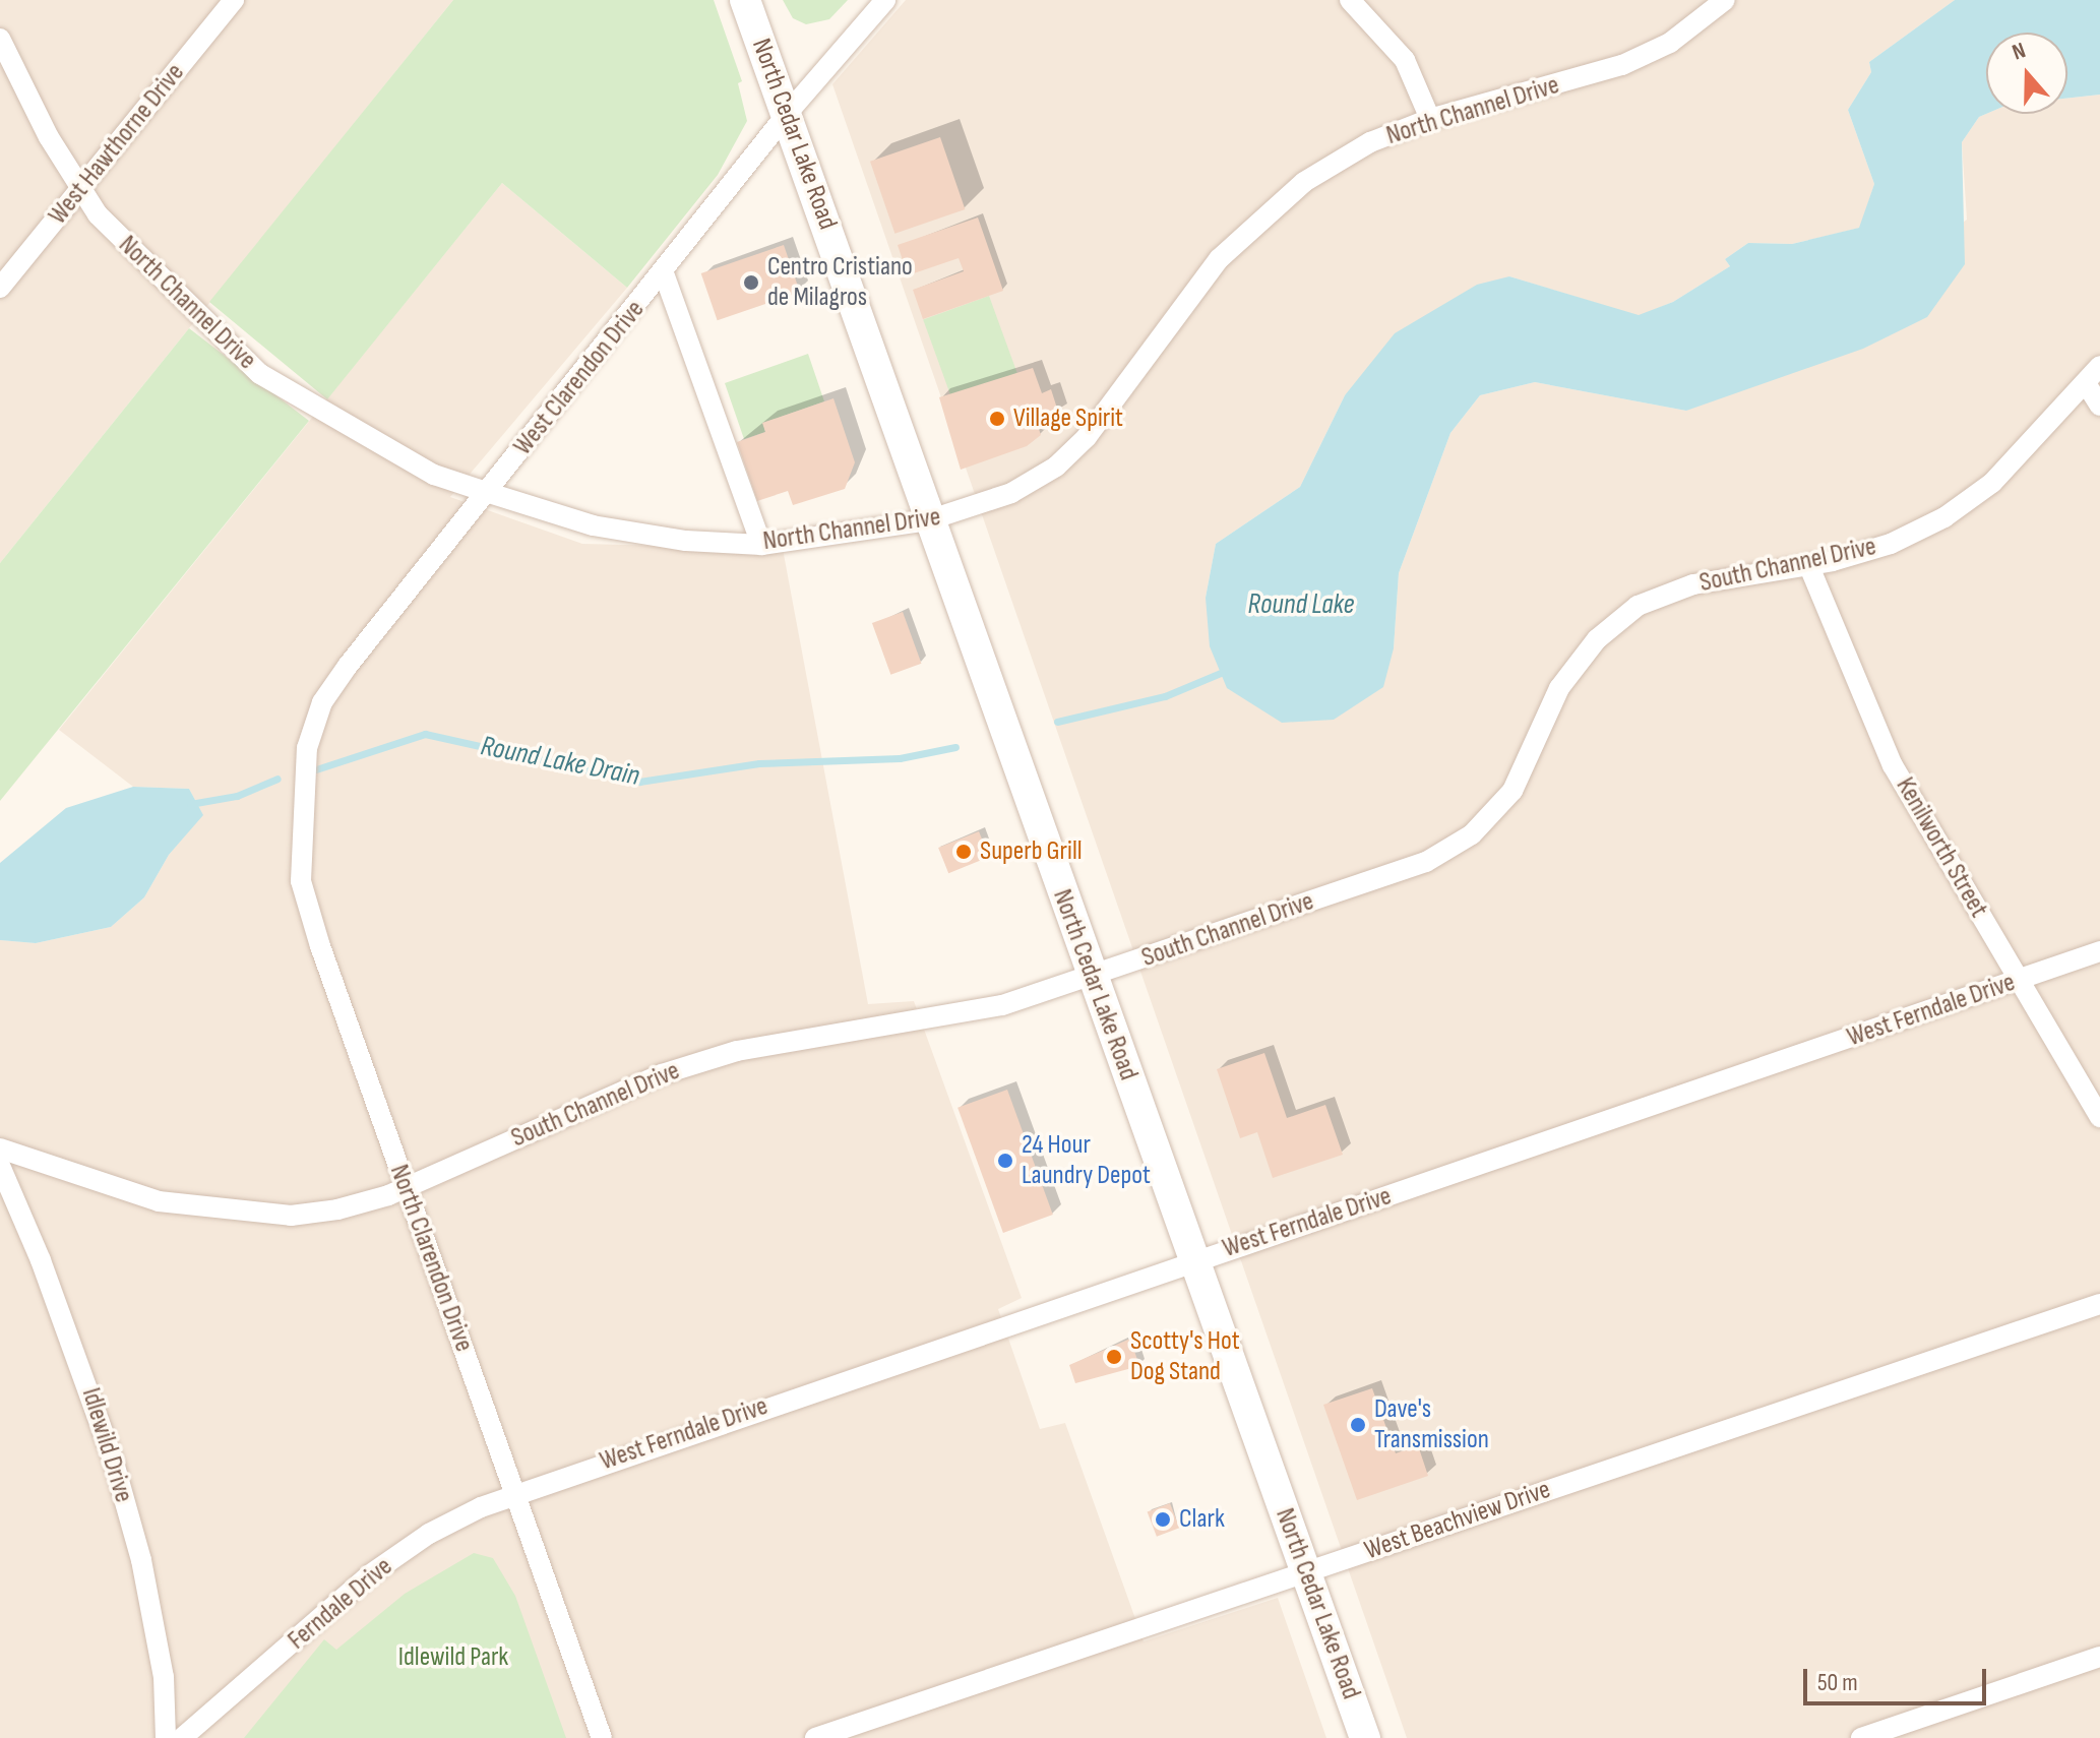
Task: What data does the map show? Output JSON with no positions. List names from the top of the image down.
{
  "streets": {
    "main road": ["North Cedar Lake Road"],
    "street": [
      "North Channel Drive",
      "West Hawthorne Drive",
      "West Clarendon Drive",
      "South Channel Drive",
      "Kenilworth Street",
      "West Ferndale Drive",
      "North Clarendon Drive",
      "Idlewild Drive",
      "West Beachview Drive",
      "Ferndale Drive"
    ]
  },
  "crossings": [
    ["North Channel Drive", "North Cedar Lake Road"],
    ["North Channel Drive", "West Hawthorne Drive"],
    ["North Channel Drive", "West Clarendon Drive"],
    ["North Cedar Lake Road", "West Clarendon Drive"],
    ["North Cedar Lake Road", "South Channel Drive"],
    ["North Cedar Lake Road", "West Ferndale Drive"],
    ["North Cedar Lake Road", "West Beachview Drive"],
    ["West Clarendon Drive", "North Clarendon Drive"],
    ["South Channel Drive", "Kenilworth Street"],
    ["South Channel Drive", "North Clarendon Drive"],
    ["Kenilworth Street", "West Ferndale Drive"],
    ["West Ferndale Drive", "North Clarendon Drive"],
    ["West Ferndale Drive", "Ferndale Drive"],
    ["North Clarendon Drive", "Ferndale Drive"]
  ],
  "water": ["Round Lake", "Round Lake Drain"],
  "parks": ["Idlewild Park"],
  "places": [
    "Centro Cristiano de Milagros",
    "Village Spirit",
    "Superb Grill",
    "24 Hour Laundry Depot",
    "Scotty's Hot Dog Stand",
    "Dave's Transmission",
    "Clark"
  ],
  "scale_bar": "50 m",
  "north": "top"
}
